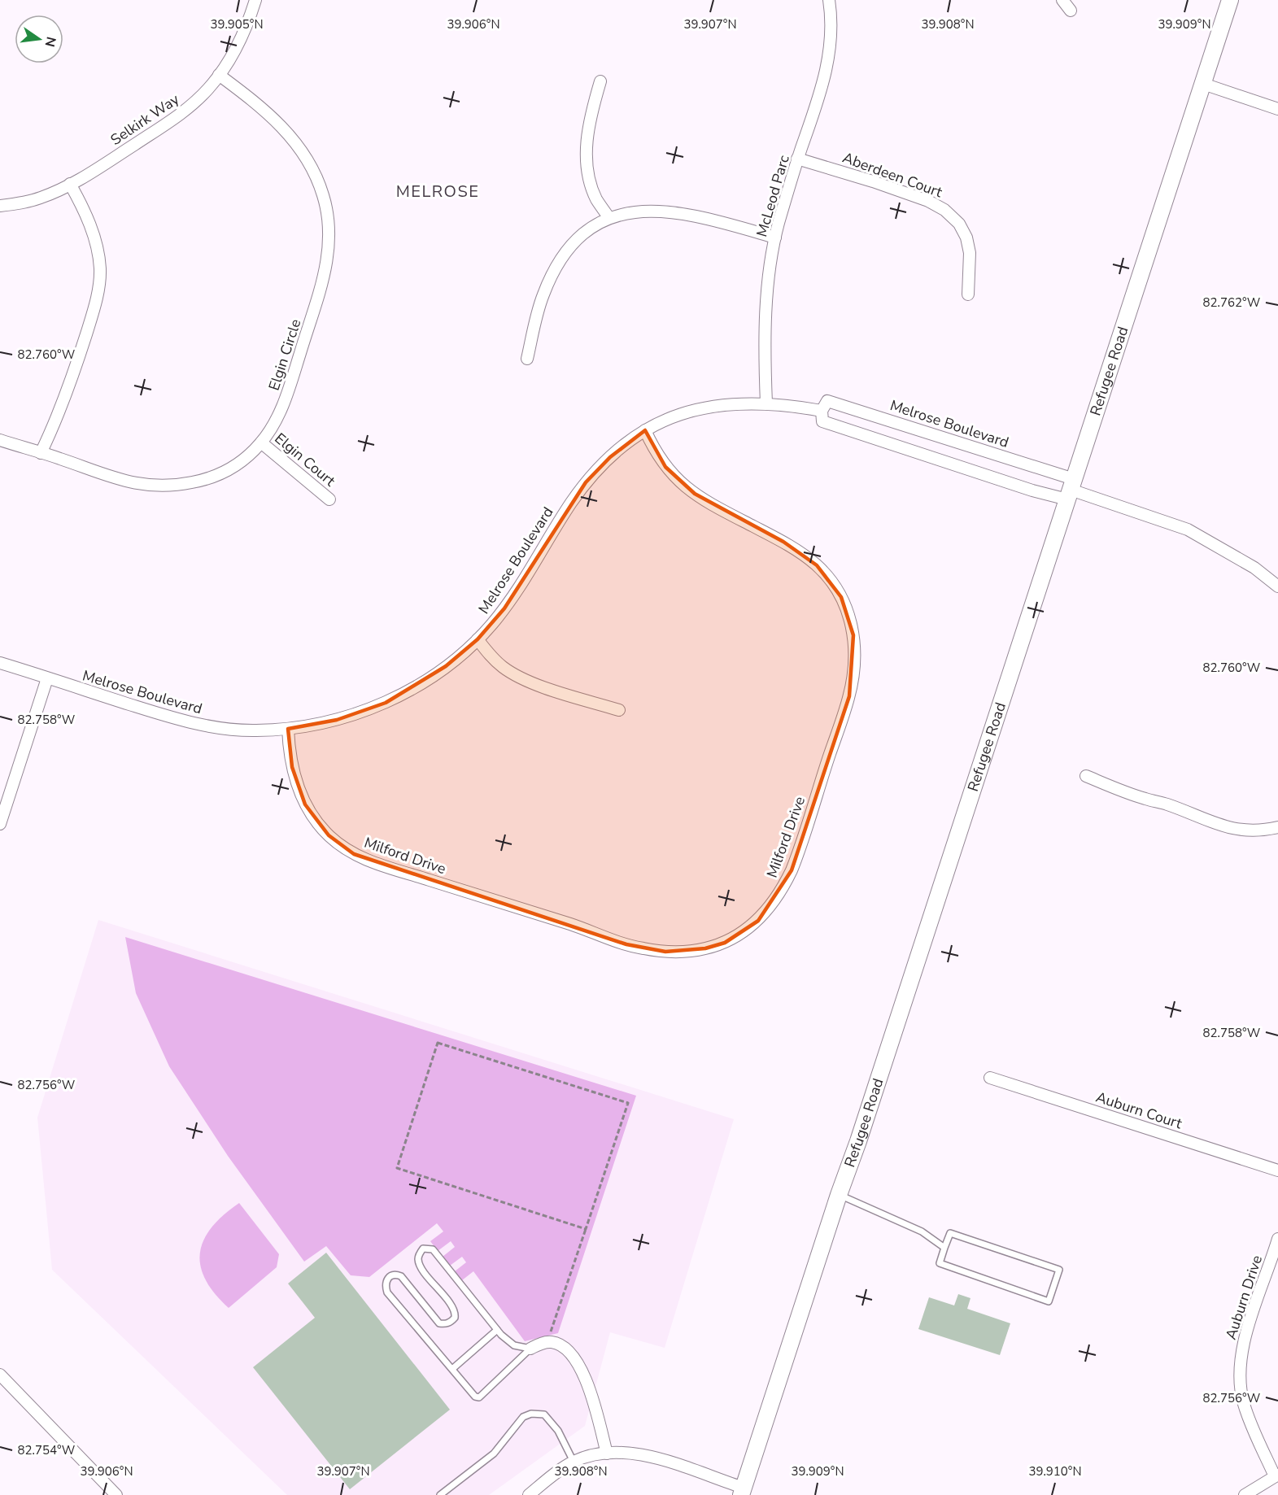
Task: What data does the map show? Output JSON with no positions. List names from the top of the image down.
{
  "streets": {
    "main road": ["Refugee Road"],
    "street": [
      "Selkirk Way",
      "Aberdeen Court",
      "McLeod Parc",
      "Elgin Circle",
      "Melrose Boulevard",
      "Elgin Court",
      "Milford Drive",
      "Auburn Court",
      "Auburn Drive"
    ]
  },
  "crossings": [
    ["Selkirk Way", "Elgin Circle"],
    ["Aberdeen Court", "McLeod Parc"],
    ["McLeod Parc", "Melrose Boulevard"],
    ["Elgin Circle", "Elgin Court"],
    ["Refugee Road", "Melrose Boulevard"],
    ["Melrose Boulevard", "Milford Drive"]
  ],
  "districts": ["MELROSE"],
  "north": "right",
  "coordinates": [
    "39.905°N",
    "39.906°N",
    "39.907°N",
    "39.908°N",
    "39.909°N",
    "82.762°W",
    "82.760°W",
    "82.758°W",
    "82.756°W",
    "82.754°W",
    "39.910°N"
  ]
}
